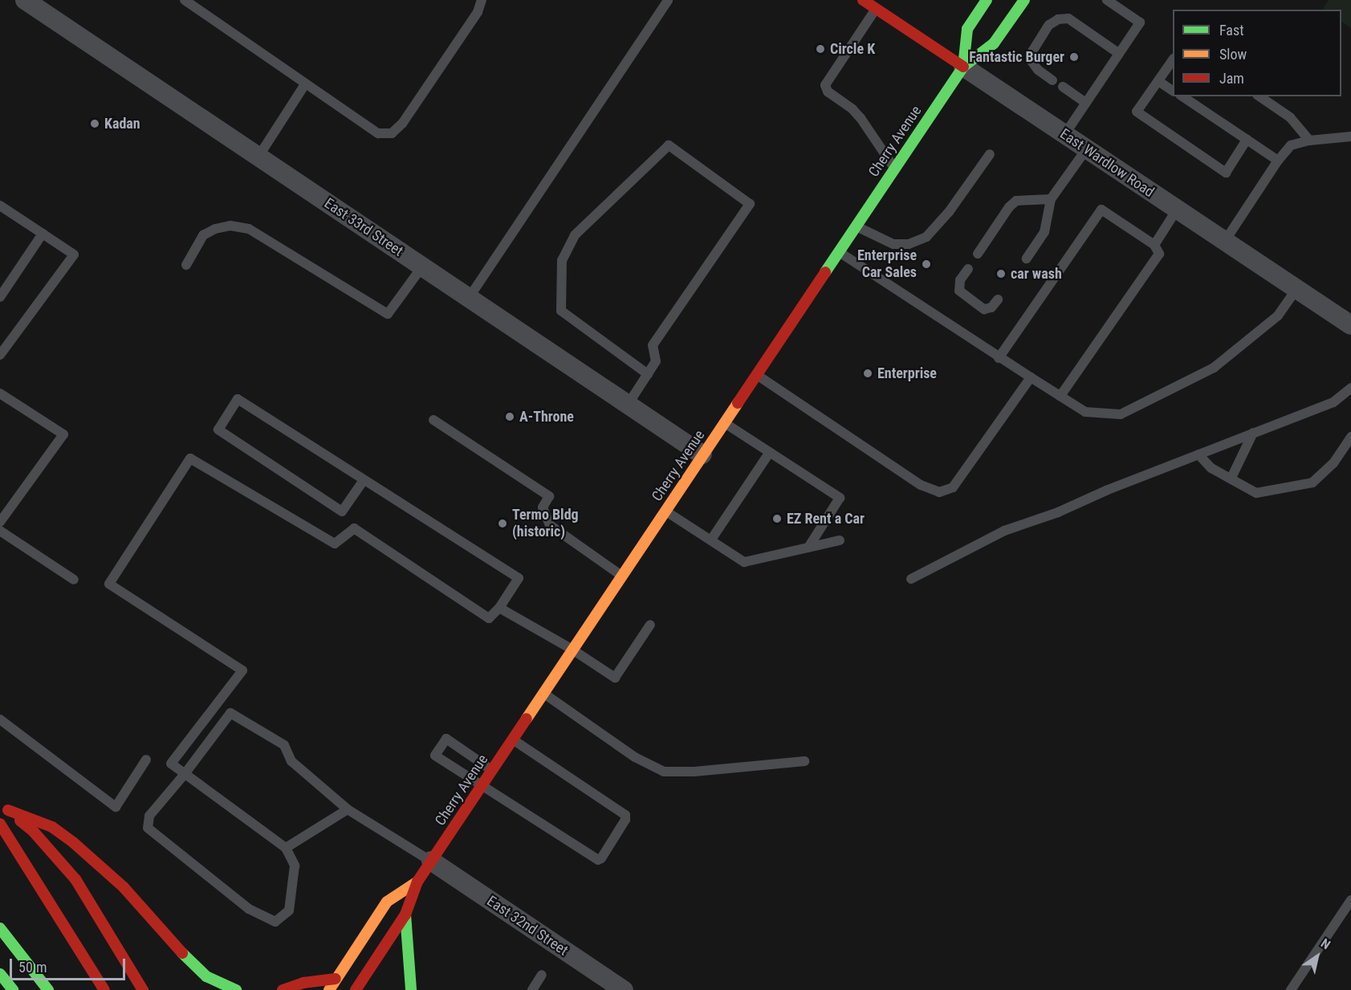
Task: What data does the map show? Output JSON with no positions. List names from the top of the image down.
{
  "streets": {
    "main road": ["Cherry Avenue", "East Wardlow Road"],
    "street": ["East 33rd Street", "East 32nd Street"]
  },
  "crossings": [
    ["Cherry Avenue", "East Wardlow Road"],
    ["Cherry Avenue", "East 33rd Street"],
    ["Cherry Avenue", "East 32nd Street"]
  ],
  "places": [
    "Circle K",
    "Fantastic Burger",
    "Kadan",
    "Enterprise Car Sales",
    "car wash",
    "Enterprise",
    "A-Throne",
    "EZ Rent a Car",
    "Termo Bldg (historic)"
  ],
  "legend": ["Fast", "Slow", "Jam"],
  "scale_bar": "50 m",
  "north": "top right"
}
